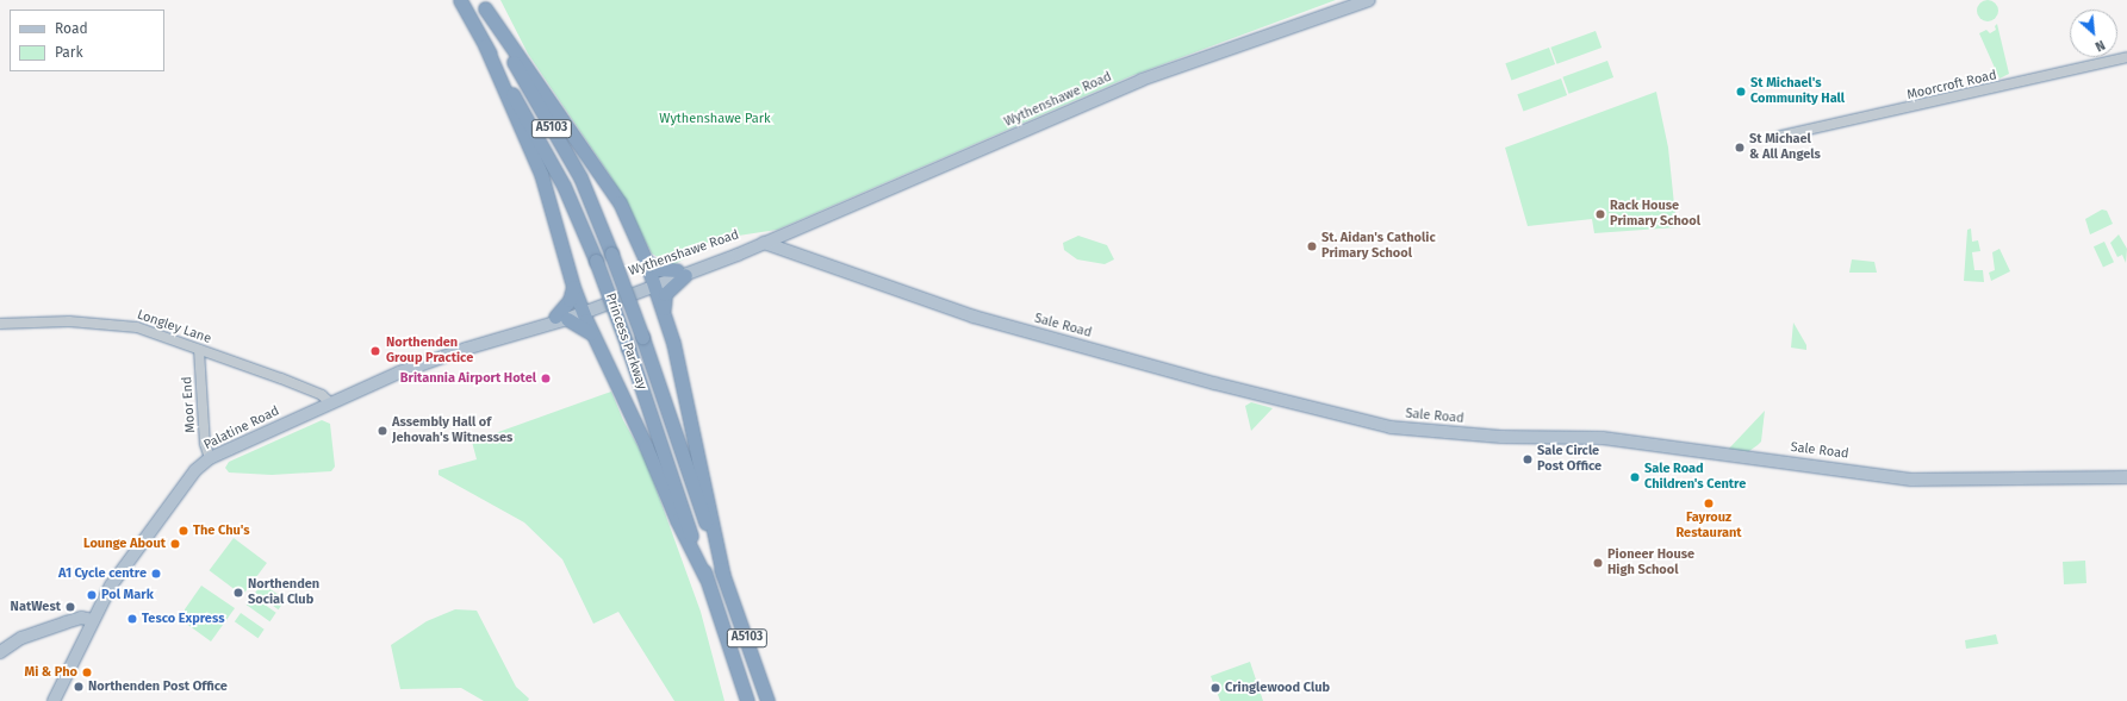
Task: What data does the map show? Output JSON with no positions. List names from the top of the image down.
{
  "streets": {
    "highway": ["A5103", "Princess Parkway"],
    "main road": ["Wythenshawe Road", "Sale Road", "Palatine Road"],
    "street": ["Moorcroft Road", "Longley Lane", "Moor End"]
  },
  "crossings": [
    ["Wythenshawe Road", "Sale Road"],
    ["Wythenshawe Road", "Palatine Road"],
    ["Longley Lane", "Moor End"],
    ["Longley Lane", "Palatine Road"],
    ["Moor End", "Palatine Road"]
  ],
  "parks": ["Wythenshawe Park"],
  "places": [
    "St Michael's Community Hall",
    "St Michael & All Angels",
    "Rack House Primary School",
    "St. Aidan's Catholic Primary School",
    "Northenden Group Practice",
    "Britannia Airport Hotel",
    "Assembly Hall of Jehovah's Witnesses",
    "Sale Circle Post Office",
    "Sale Road Children's Centre",
    "Fayrouz Restaurant",
    "The Chu's",
    "Lounge About",
    "Pioneer House High School",
    "A1 Cycle centre",
    "Northenden Social Club",
    "Pol Mark",
    "NatWest",
    "Tesco Express",
    "Mi & Pho",
    "Northenden Post Office",
    "Cringlewood Club"
  ],
  "legend": ["Road", "Park"],
  "north": "bottom right"
}
